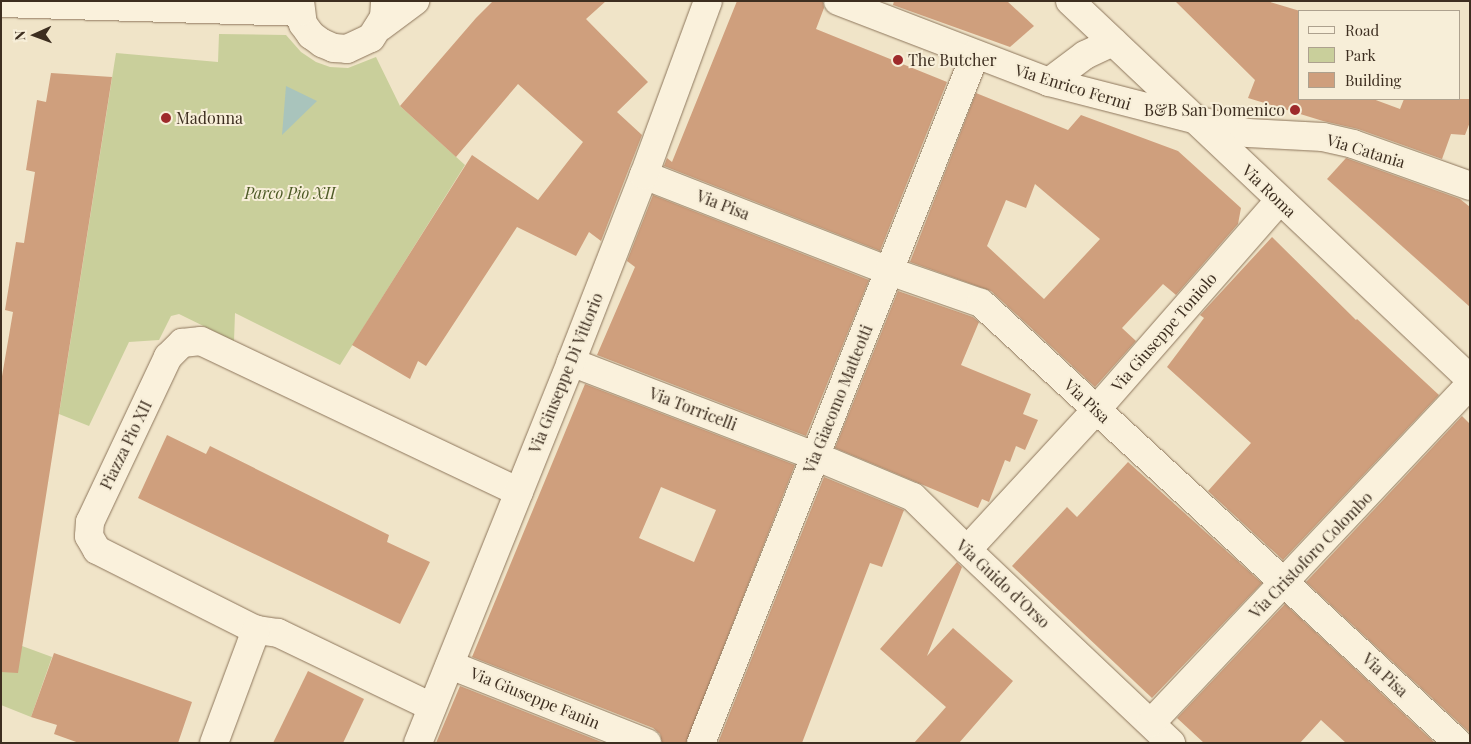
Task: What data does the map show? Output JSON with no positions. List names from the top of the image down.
{
  "streets": {
    "street": [
      "Via Enrico Fermi",
      "Via Catania",
      "Via Roma",
      "Via Pisa",
      "Via Giuseppe Toniolo",
      "Via Giuseppe Di Vittorio",
      "Via Giacomo Matteotti",
      "Via Torricelli",
      "Piazza Pio XII",
      "Via Cristoforo Colombo",
      "Via Guido d'Orso",
      "Via Giuseppe Fanin"
    ]
  },
  "crossings": [
    ["Via Enrico Fermi", "Via Catania"],
    ["Via Enrico Fermi", "Via Roma"],
    ["Via Enrico Fermi", "Via Giacomo Matteotti"],
    ["Via Catania", "Via Roma"],
    ["Via Roma", "Via Giuseppe Toniolo"],
    ["Via Pisa", "Via Giuseppe Toniolo"],
    ["Via Pisa", "Via Giuseppe Di Vittorio"],
    ["Via Pisa", "Via Giacomo Matteotti"],
    ["Via Pisa", "Via Cristoforo Colombo"],
    ["Via Giuseppe Toniolo", "Via Guido d'Orso"],
    ["Via Giuseppe Di Vittorio", "Via Torricelli"],
    ["Via Giuseppe Di Vittorio", "Piazza Pio XII"],
    ["Via Giuseppe Di Vittorio", "Via Giuseppe Fanin"],
    ["Via Giacomo Matteotti", "Via Torricelli"],
    ["Via Giacomo Matteotti", "Via Guido d'Orso"],
    ["Via Torricelli", "Via Guido d'Orso"],
    ["Via Cristoforo Colombo", "Via Guido d'Orso"]
  ],
  "parks": ["Parco Pio XII"],
  "places": ["The Butcher", "B&B San Domenico", "Madonna"],
  "legend": ["Road", "Park", "Building"],
  "north": "left"
}
